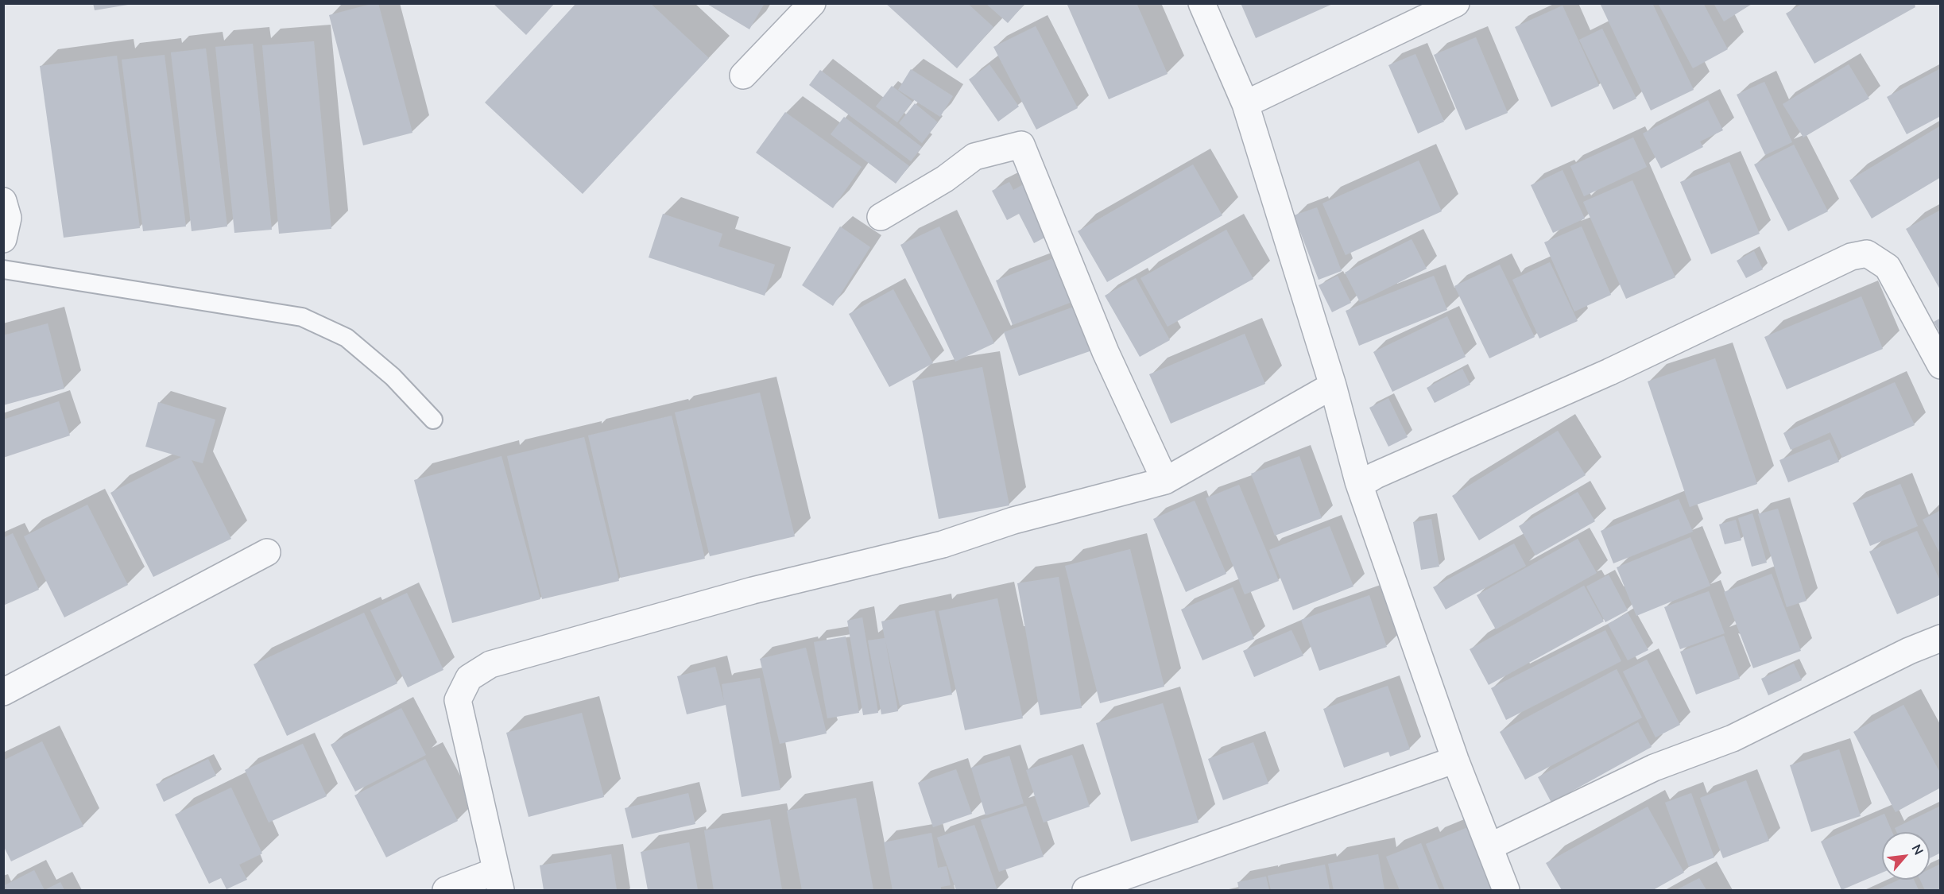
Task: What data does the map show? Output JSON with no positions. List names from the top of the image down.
{
  "north": "top right"
}
